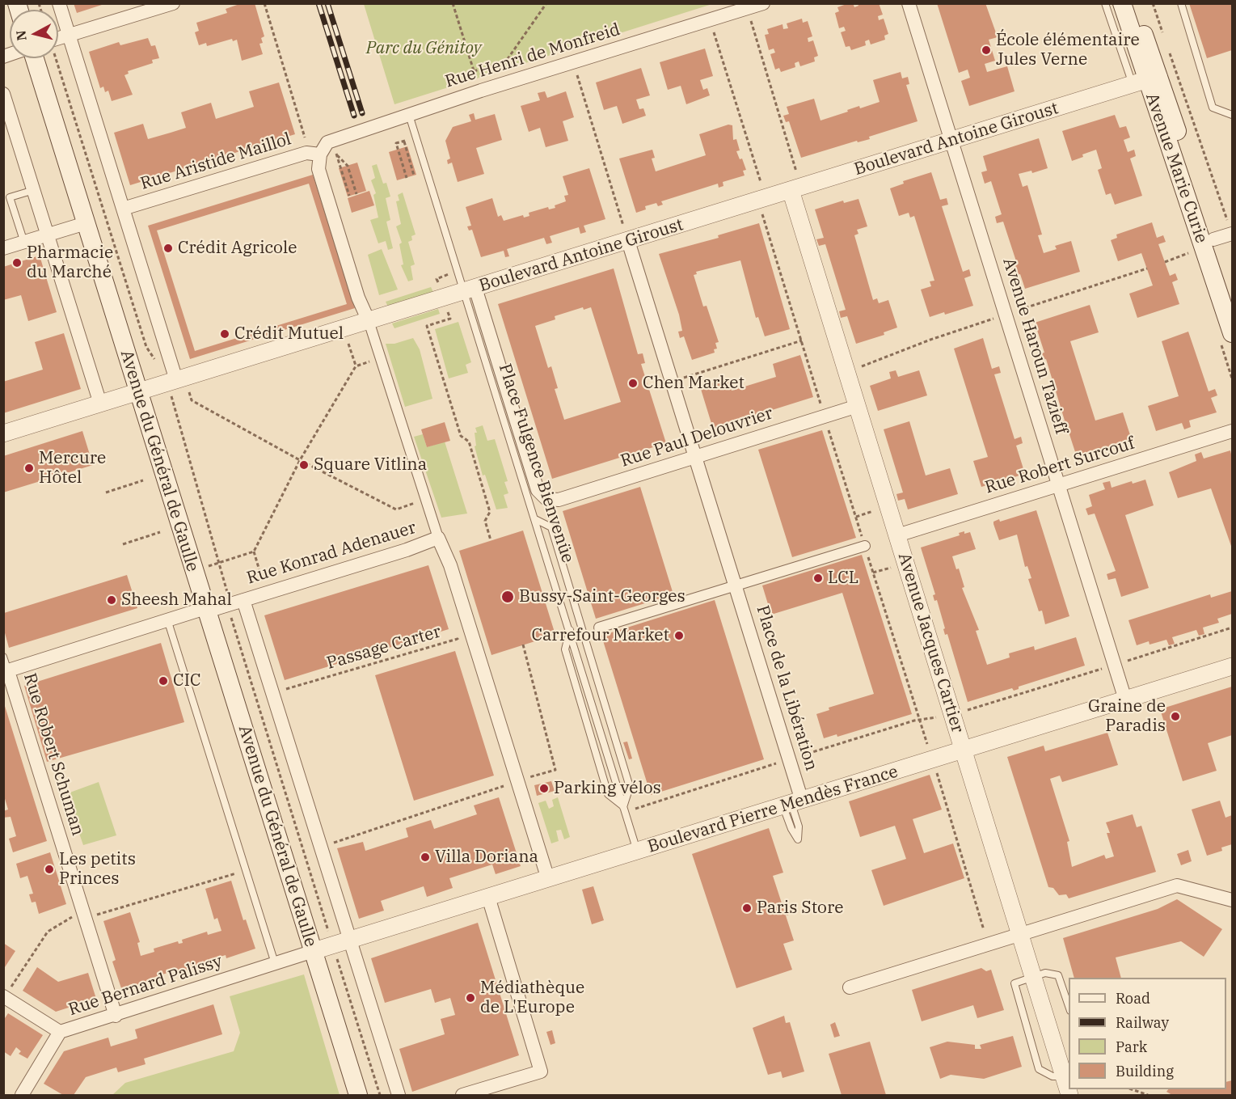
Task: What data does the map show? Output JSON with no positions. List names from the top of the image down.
{
  "streets": {
    "main road": ["Avenue Marie Curie", "Avenue du Général de Gaulle"],
    "street": [
      "Rue Henri de Monfreid",
      "Boulevard Antoine Giroust",
      "Rue Aristide Maillol",
      "Avenue Haroun Tazieff",
      "Rue Paul Delouvrier",
      "Place Fulgence Bienvenüe",
      "Rue Robert Surcouf",
      "Rue Konrad Adenauer",
      "Avenue Jacques Cartier",
      "Place de la Libération",
      "Rue Robert Schuman",
      "Boulevard Pierre Mendès France",
      "Rue Bernard Palissy"
    ],
    "path": ["Passage Carter"]
  },
  "crossings": [
    ["Rue Henri de Monfreid", "Rue Aristide Maillol"],
    ["Rue Henri de Monfreid", "Place Fulgence Bienvenüe"],
    ["Boulevard Antoine Giroust", "Avenue Marie Curie"],
    ["Boulevard Antoine Giroust", "Avenue Haroun Tazieff"],
    ["Boulevard Antoine Giroust", "Avenue du Général de Gaulle"],
    ["Boulevard Antoine Giroust", "Place Fulgence Bienvenüe"],
    ["Boulevard Antoine Giroust", "Avenue Jacques Cartier"],
    ["Boulevard Antoine Giroust", "Place de la Libération"],
    ["Avenue Haroun Tazieff", "Rue Robert Surcouf"],
    ["Avenue Haroun Tazieff", "Boulevard Pierre Mendès France"],
    ["Rue Paul Delouvrier", "Place Fulgence Bienvenüe"],
    ["Rue Paul Delouvrier", "Avenue Jacques Cartier"],
    ["Rue Paul Delouvrier", "Place de la Libération"],
    ["Avenue du Général de Gaulle", "Rue Konrad Adenauer"],
    ["Avenue du Général de Gaulle", "Boulevard Pierre Mendès France"],
    ["Avenue du Général de Gaulle", "Rue Bernard Palissy"],
    ["Place Fulgence Bienvenüe", "Boulevard Pierre Mendès France"],
    ["Rue Robert Surcouf", "Avenue Jacques Cartier"],
    ["Rue Konrad Adenauer", "Rue Robert Schuman"],
    ["Avenue Jacques Cartier", "Boulevard Pierre Mendès France"],
    ["Place de la Libération", "Boulevard Pierre Mendès France"],
    ["Rue Robert Schuman", "Rue Bernard Palissy"],
    ["Boulevard Pierre Mendès France", "Rue Bernard Palissy"]
  ],
  "parks": ["Parc du Génitoy"],
  "places": [
    "École élémentaire Jules Verne",
    "Crédit Agricole",
    "Pharmacie du Marché",
    "Crédit Mutuel",
    "Chen Market",
    "Square Vitlina",
    "Mercure Hôtel",
    "LCL",
    "Bussy-Saint-Georges",
    "Sheesh Mahal",
    "Carrefour Market",
    "CIC",
    "Graine de Paradis",
    "Parking vélos",
    "Villa Doriana",
    "Les petits Princes",
    "Paris Store",
    "Médiathèque de L'Europe"
  ],
  "legend": [
    "Road",
    "Railway",
    "Park",
    "Building"
  ],
  "north": "left"
}
